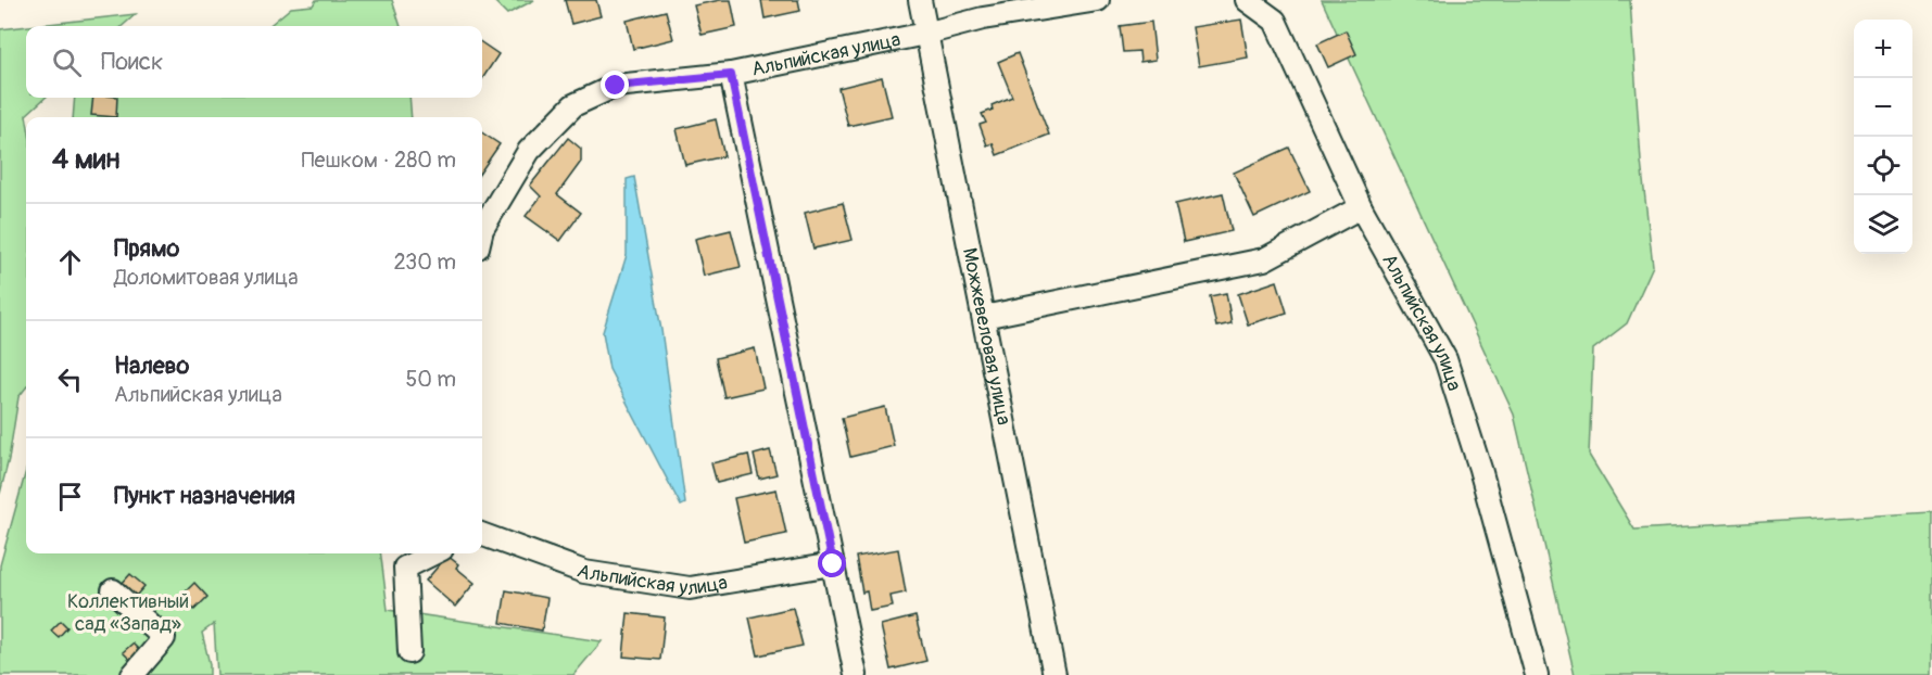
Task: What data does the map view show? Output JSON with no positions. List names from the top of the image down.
{
  "streets": {
    "street": ["Альпийская улица", "Можжевеловая улица"]
  },
  "crossings": [
    ["Альпийская улица", "Можжевеловая улица"]
  ],
  "parks": ["Коллективный сад «Запад»"],
  "page": {
    "map_buttons": ["+", "−"],
    "search": "Поиск",
    "heading": ["4 мин", "Пешком · 280 m"],
    "list": [
      ["Прямо", "Доломитовая улица", "230 m"],
      ["Налево", "Альпийская улица", "50 m"],
      "Пункт назначения"
    ]
  }
}
